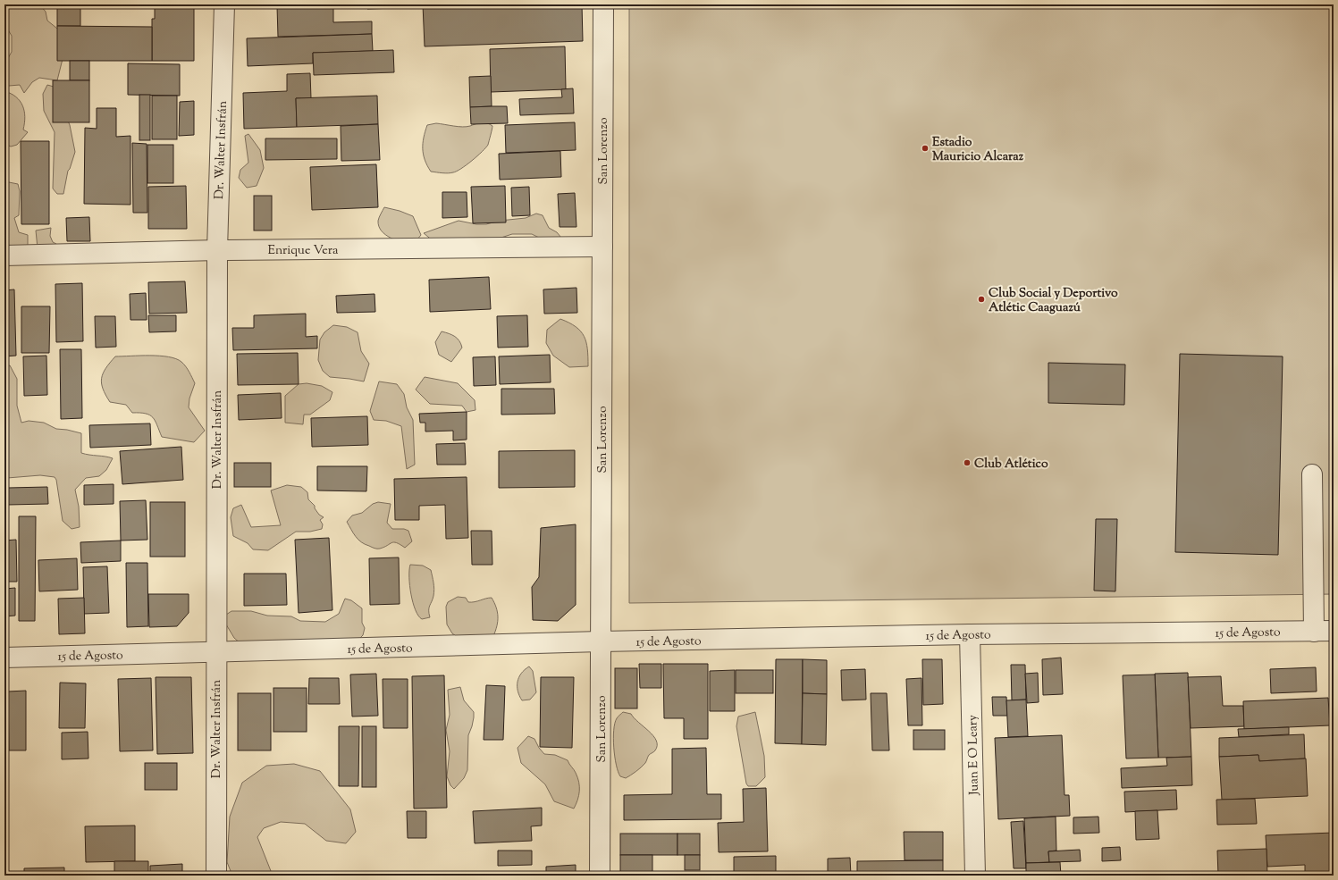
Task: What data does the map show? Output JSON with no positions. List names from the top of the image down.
{
  "streets": {
    "street": [
      "Dr. Walter Insfrán",
      "San Lorenzo",
      "Enrique Vera",
      "15 de Agosto",
      "Juan E O Leary"
    ]
  },
  "crossings": [
    ["Dr. Walter Insfrán", "Enrique Vera"],
    ["Dr. Walter Insfrán", "15 de Agosto"],
    ["San Lorenzo", "Enrique Vera"],
    ["San Lorenzo", "15 de Agosto"],
    ["15 de Agosto", "Juan E O Leary"]
  ],
  "places": ["Estadio Mauricio Alcaraz", "Club Social y Deportivo Atlétic Caaguazú", "Club Atlético"]
}
